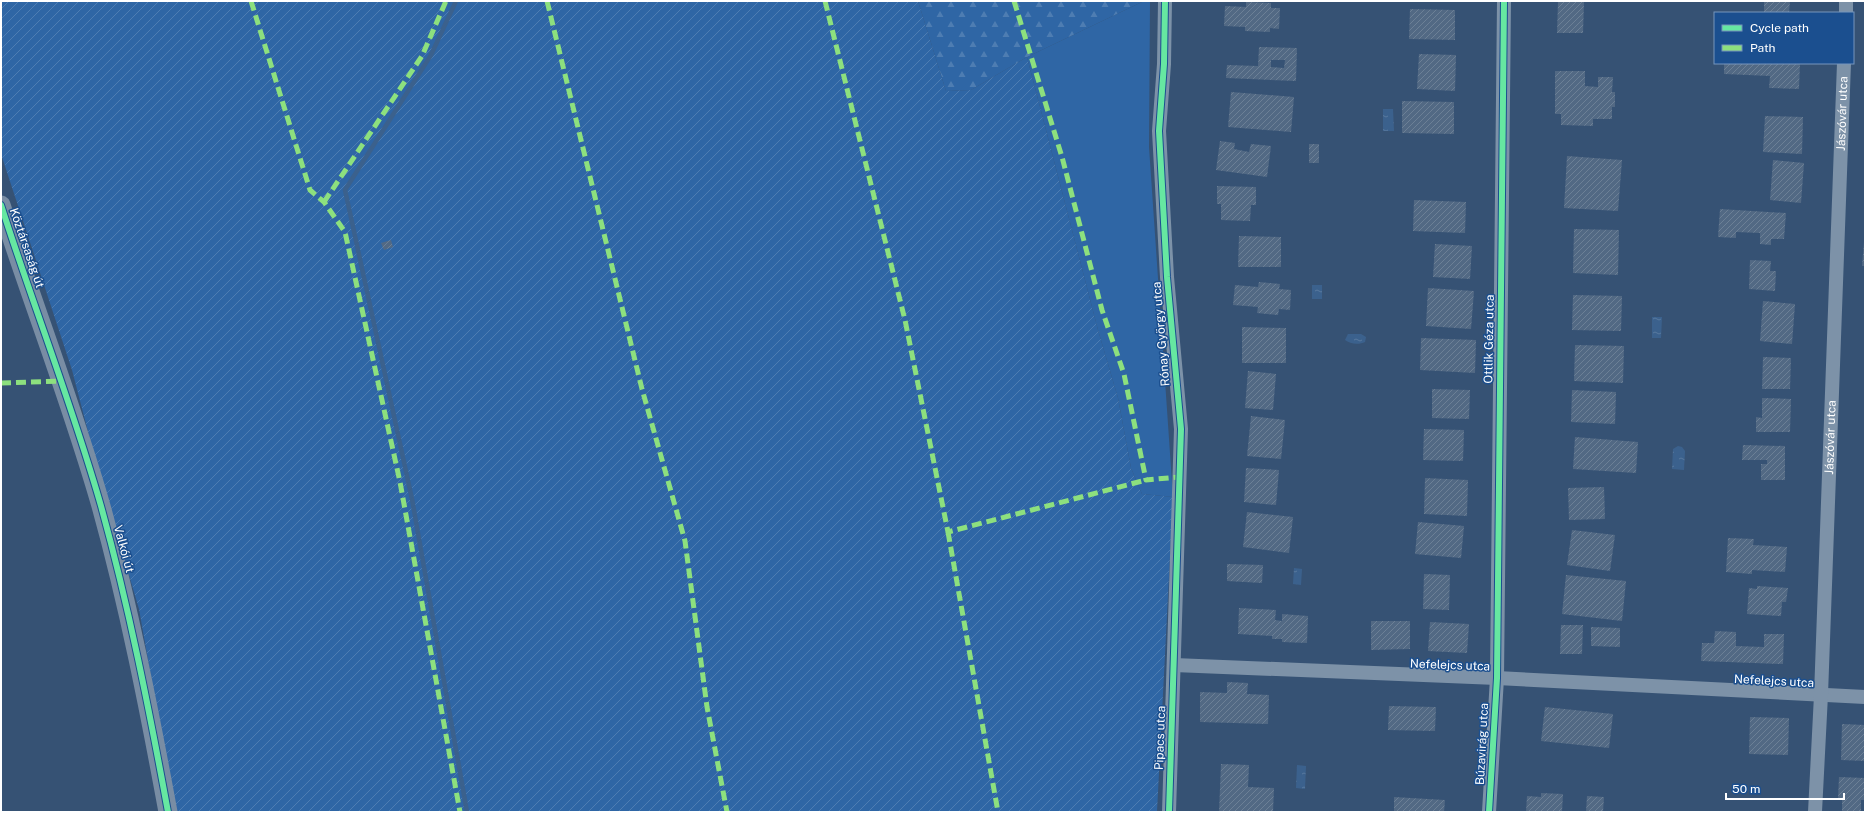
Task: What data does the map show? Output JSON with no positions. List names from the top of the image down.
{
  "streets": {
    "main road": ["Köztársaság út", "Valkói út"],
    "street": [
      "Jászóvár utca",
      "Rónay György utca",
      "Ottlik Géza utca",
      "Nefelejcs utca",
      "Pipacs utca",
      "Búzavirág utca"
    ]
  },
  "crossings": [
    ["Jászóvár utca", "Nefelejcs utca"],
    ["Köztársaság út", "Valkói út"],
    ["Rónay György utca", "Nefelejcs utca"],
    ["Rónay György utca", "Pipacs utca"],
    ["Ottlik Géza utca", "Nefelejcs utca"],
    ["Ottlik Géza utca", "Búzavirág utca"],
    ["Nefelejcs utca", "Pipacs utca"],
    ["Nefelejcs utca", "Búzavirág utca"]
  ],
  "legend": ["Cycle path", "Path"],
  "scale_bar": "50 m"
}
